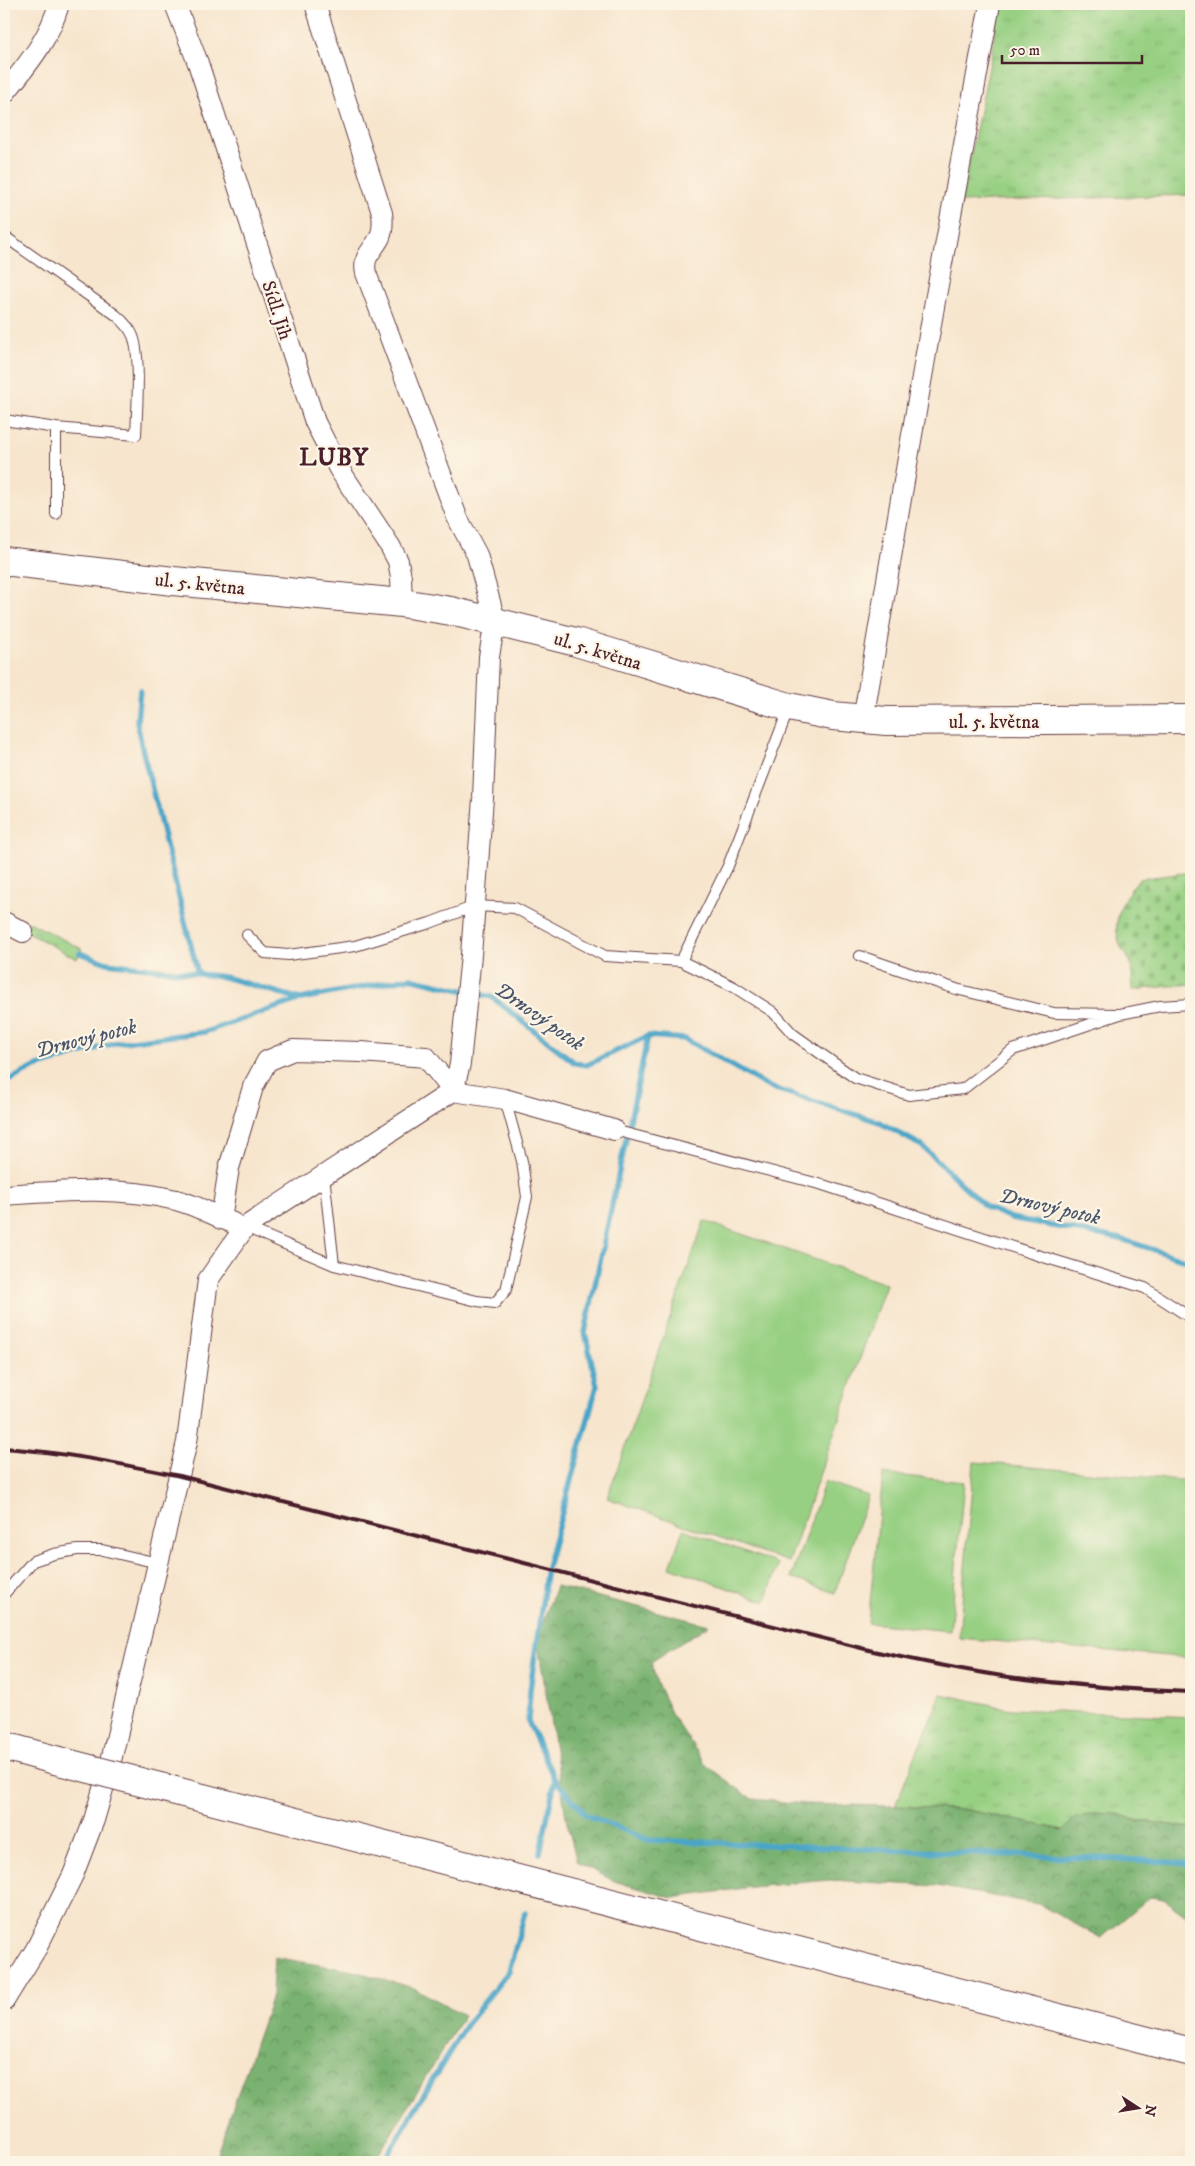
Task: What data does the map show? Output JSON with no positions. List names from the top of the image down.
{
  "streets": {
    "main road": ["ul. 5. května"],
    "street": ["Sídl. Jih"]
  },
  "crossings": [
    ["Sídl. Jih", "ul. 5. května"]
  ],
  "districts": ["LUBY"],
  "water": ["Drnový potok"],
  "scale_bar": "50 m",
  "north": "right"
}
